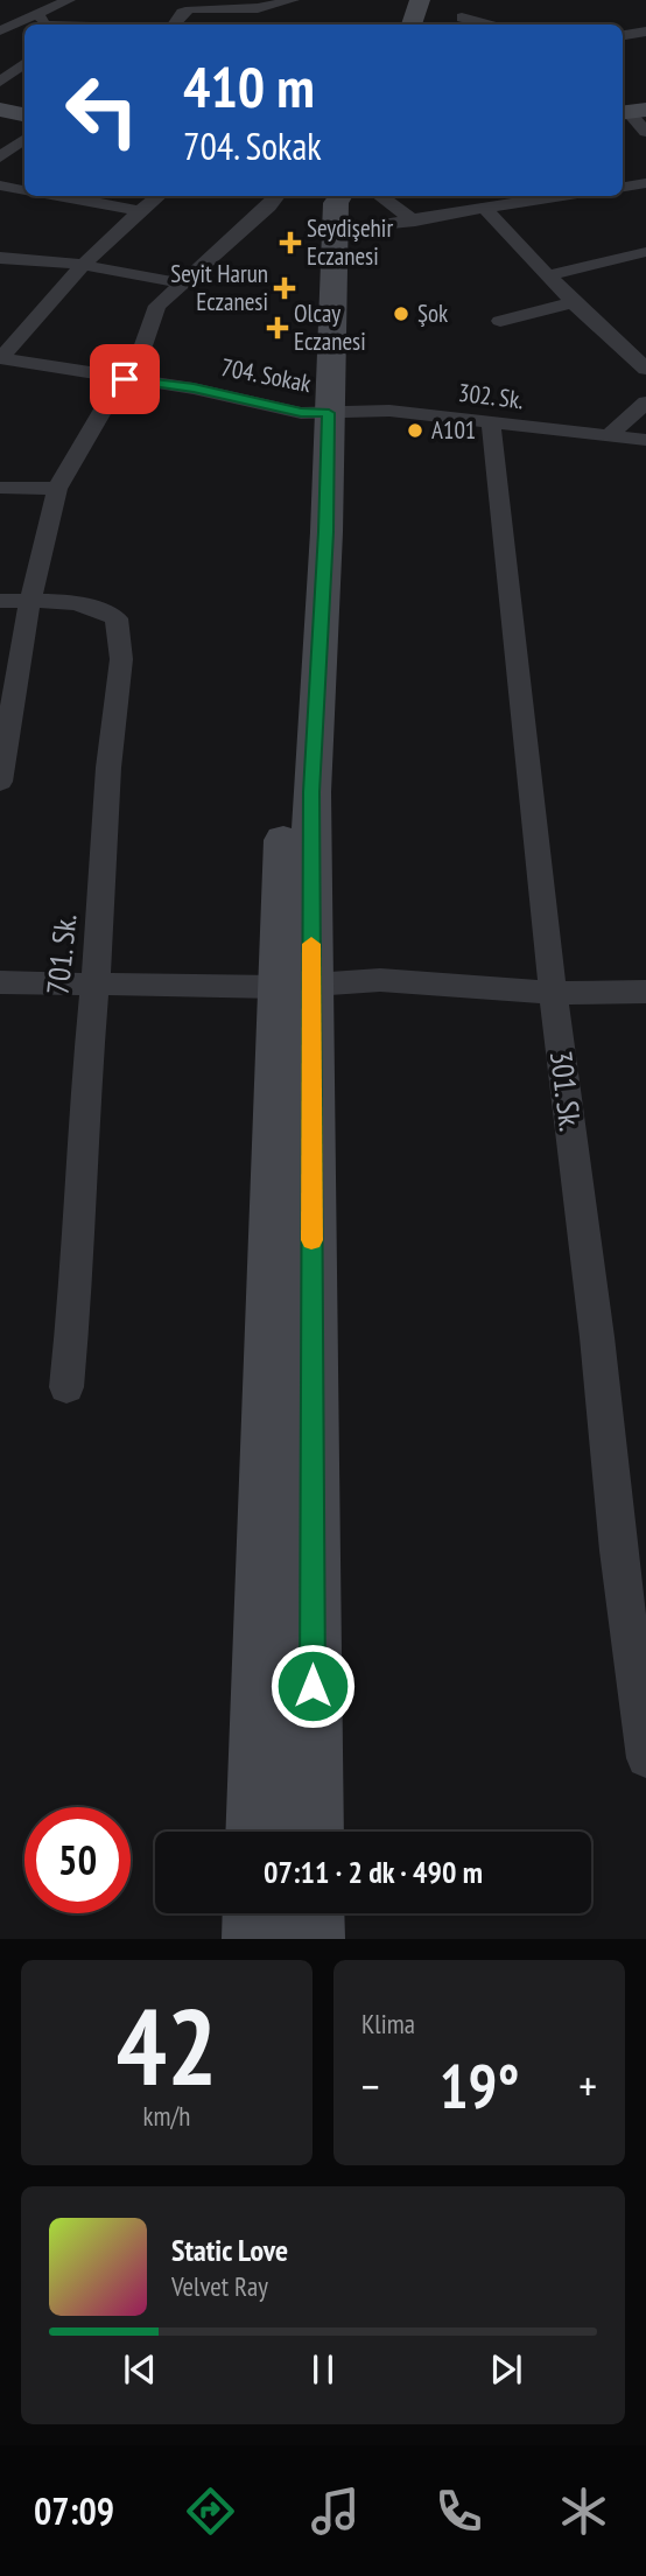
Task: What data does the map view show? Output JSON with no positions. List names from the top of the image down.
{
  "streets": {
    "street": [
      "704. Sokak",
      "302. Sk.",
      "701. Sk.",
      "301. Sk."
    ]
  },
  "crossings": [
    ["704. Sokak", "302. Sk."],
    ["302. Sk.", "301. Sk."]
  ],
  "places": {
    "health": ["Seydişehir Eczanesi", "Seyit Harun Eczanesi", "Olcay Eczanesi"],
    "other": ["Şok", "A101"]
  },
  "page": {
    "turn": ["410 m", "704. Sokak"],
    "limit": "50",
    "trip": "07:11 · 2 dk · 490 m",
    "tile": [
      ["42", "km/h"],
      "Klima"
    ],
    "heat": ["−", "19°", "+"],
    "song": ["Static Love", "Velvet Ray"],
    "tabs": "07:09"
  }
}
